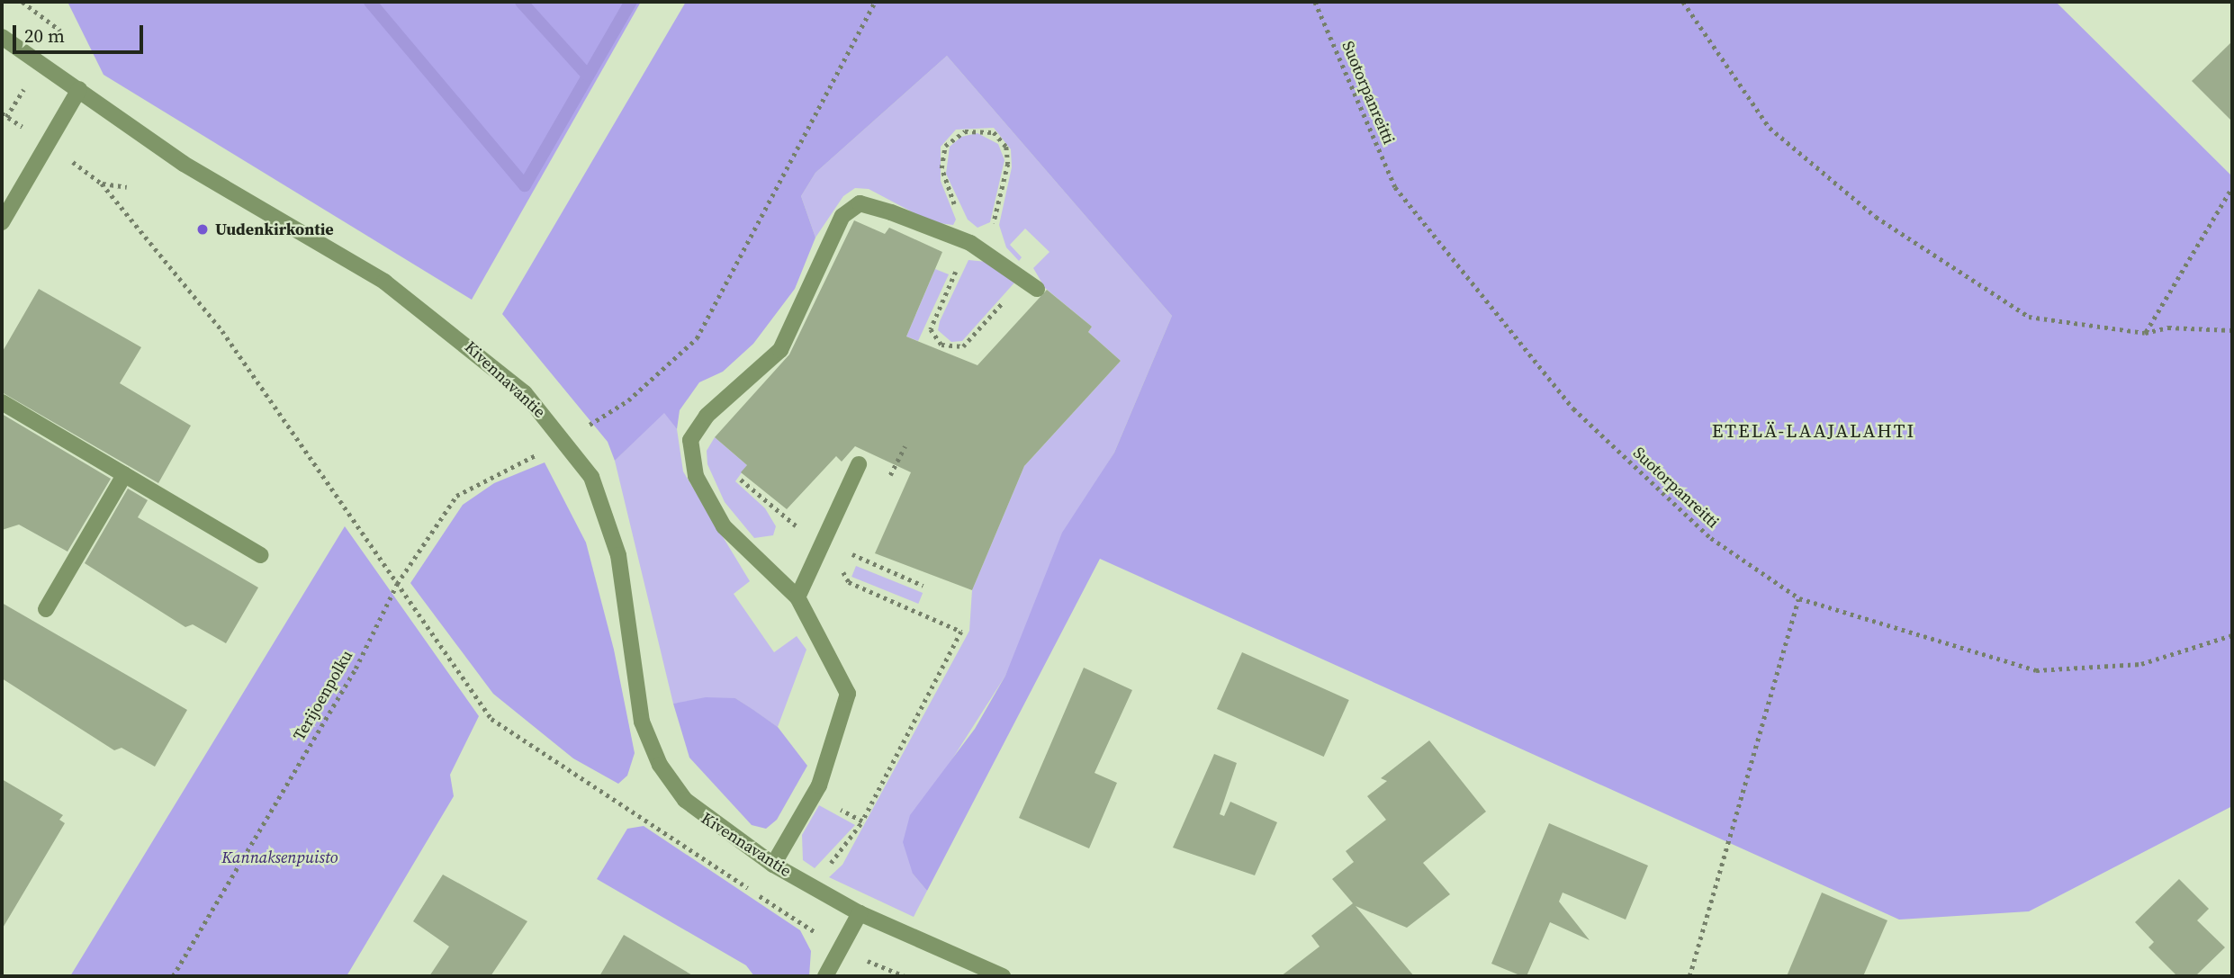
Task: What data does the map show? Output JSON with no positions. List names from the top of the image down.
{
  "streets": {
    "street": ["Kivennavantie"],
    "path": ["Suotorpanreitti", "Terijoenpolku"]
  },
  "districts": ["ETELÄ-LAAJALAHTI"],
  "parks": ["Kannaksenpuisto"],
  "places": ["Uudenkirkontie"],
  "scale_bar": "20 m"
}
